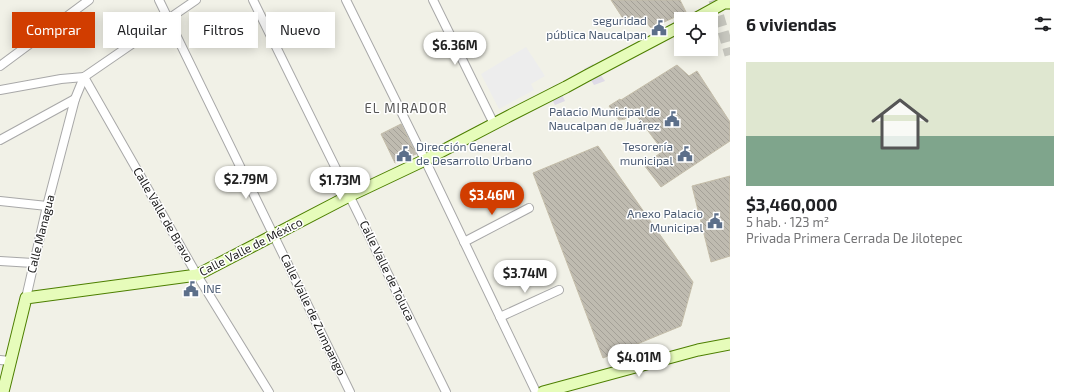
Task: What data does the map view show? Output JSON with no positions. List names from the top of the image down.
{
  "streets": {
    "main road": ["Calle Managua", "Calle Valle de México"],
    "street": ["Calle Valle de Bravo", "Calle Valle de Toluca", "Calle Valle de Zumpango"]
  },
  "crossings": [
    ["Calle Valle de Bravo", "Calle Managua"],
    ["Calle Valle de Bravo", "Calle Valle de México"],
    ["Calle Managua", "Calle Valle de México"],
    ["Calle Valle de México", "Calle Valle de Toluca"],
    ["Calle Valle de México", "Calle Valle de Zumpango"]
  ],
  "districts": ["EL MIRADOR"],
  "places": {
    "public building": [
      "seguridad pública Naucalpan",
      "Palacio Municipal de Naucalpan de Juárez",
      "Dirección General de Desarrollo Urbano",
      "Tesorería municipal",
      "Anexo Palacio Municipal",
      "INE"
    ]
  },
  "page": {
    "heading": "6 viviendas",
    "chip": [
      "Comprar",
      "Alquilar",
      "Filtros",
      "Nuevo"
    ],
    "price": [
      "$6.36M",
      "$2.79M",
      "$1.73M",
      "$3.46M",
      "$3.74M",
      "$4.01M"
    ],
    "list": [
      {
        "name": "$3,460,000",
        "note": "5 hab. · 123 m² · Privada Primera Cerrada De Jilotepec"
      }
    ]
  }
}
